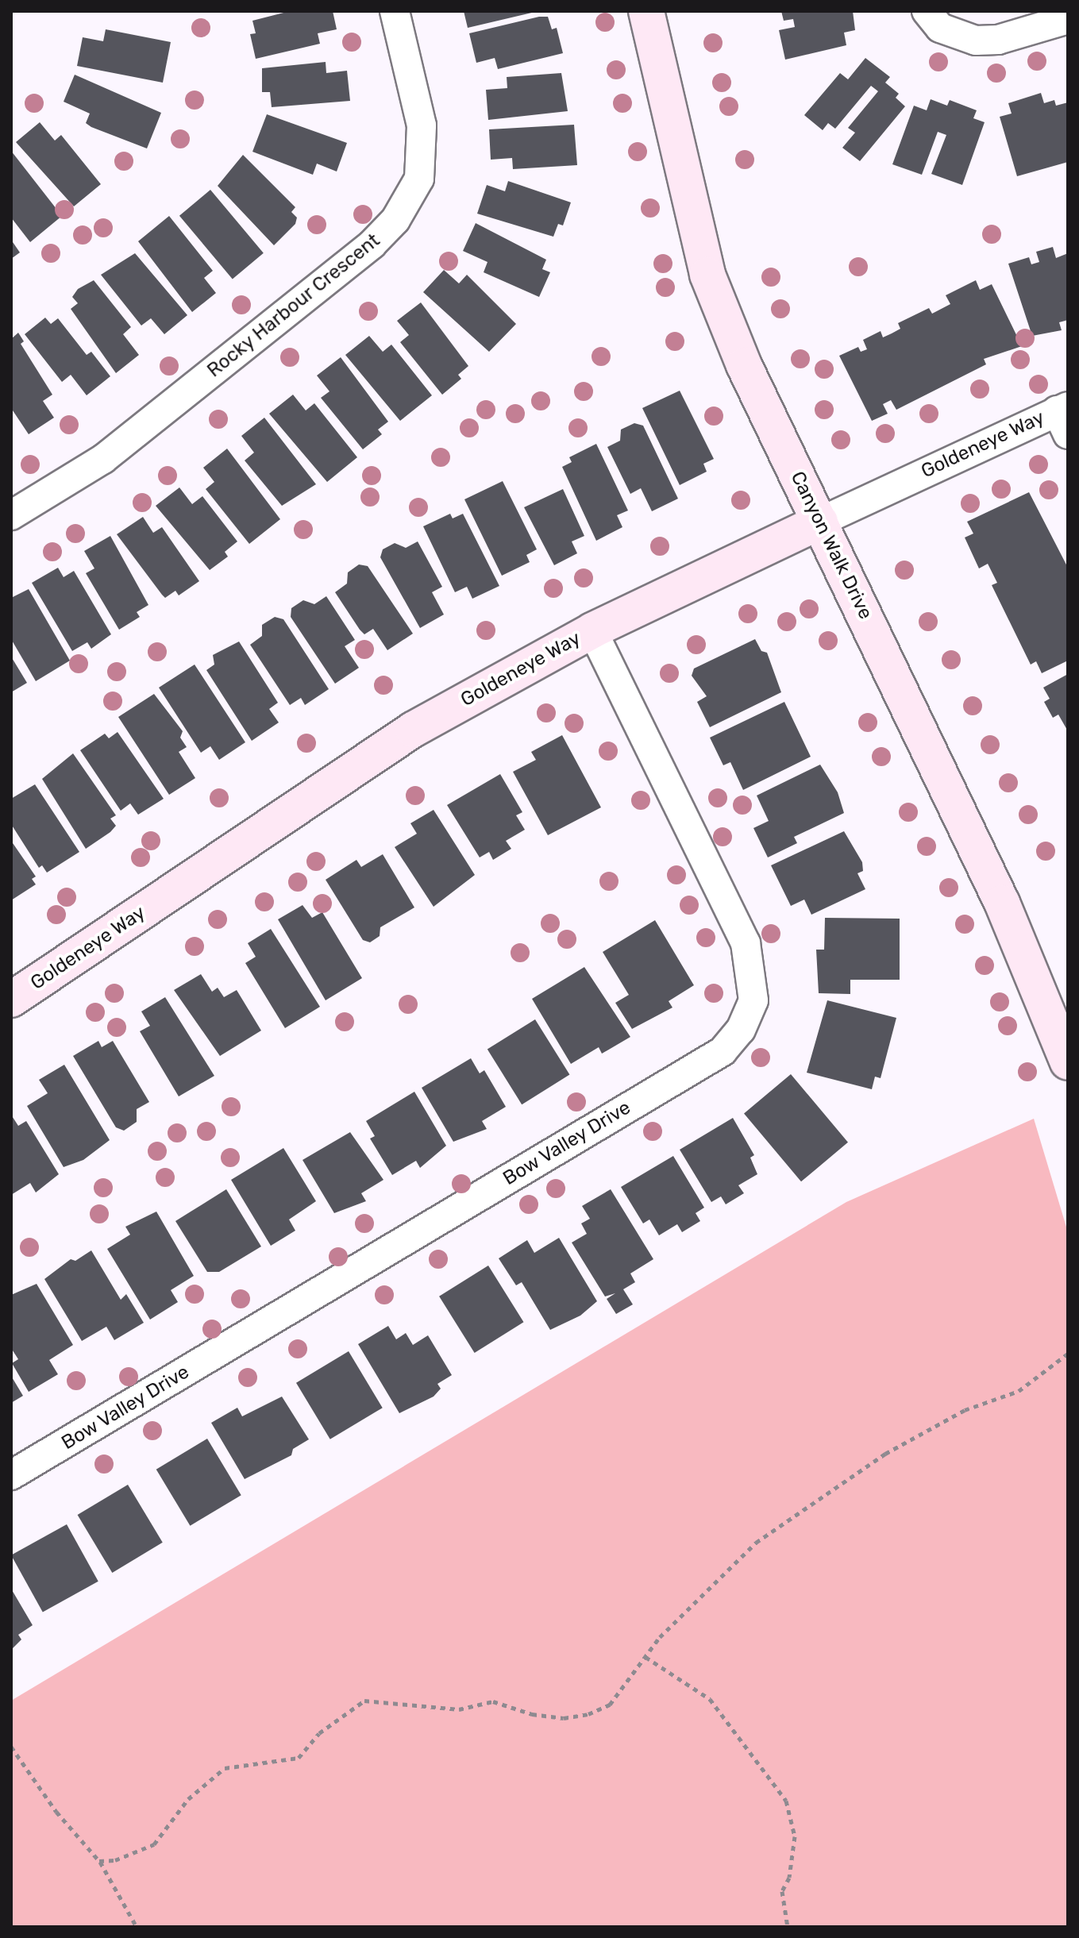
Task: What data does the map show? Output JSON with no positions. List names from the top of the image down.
{
  "streets": {
    "street": [
      "Rocky Harbour Crescent",
      "Goldeneye Way",
      "Canyon Walk Drive",
      "Bow Valley Drive"
    ]
  },
  "crossings": [
    ["Goldeneye Way", "Canyon Walk Drive"],
    ["Goldeneye Way", "Bow Valley Drive"]
  ]
}
